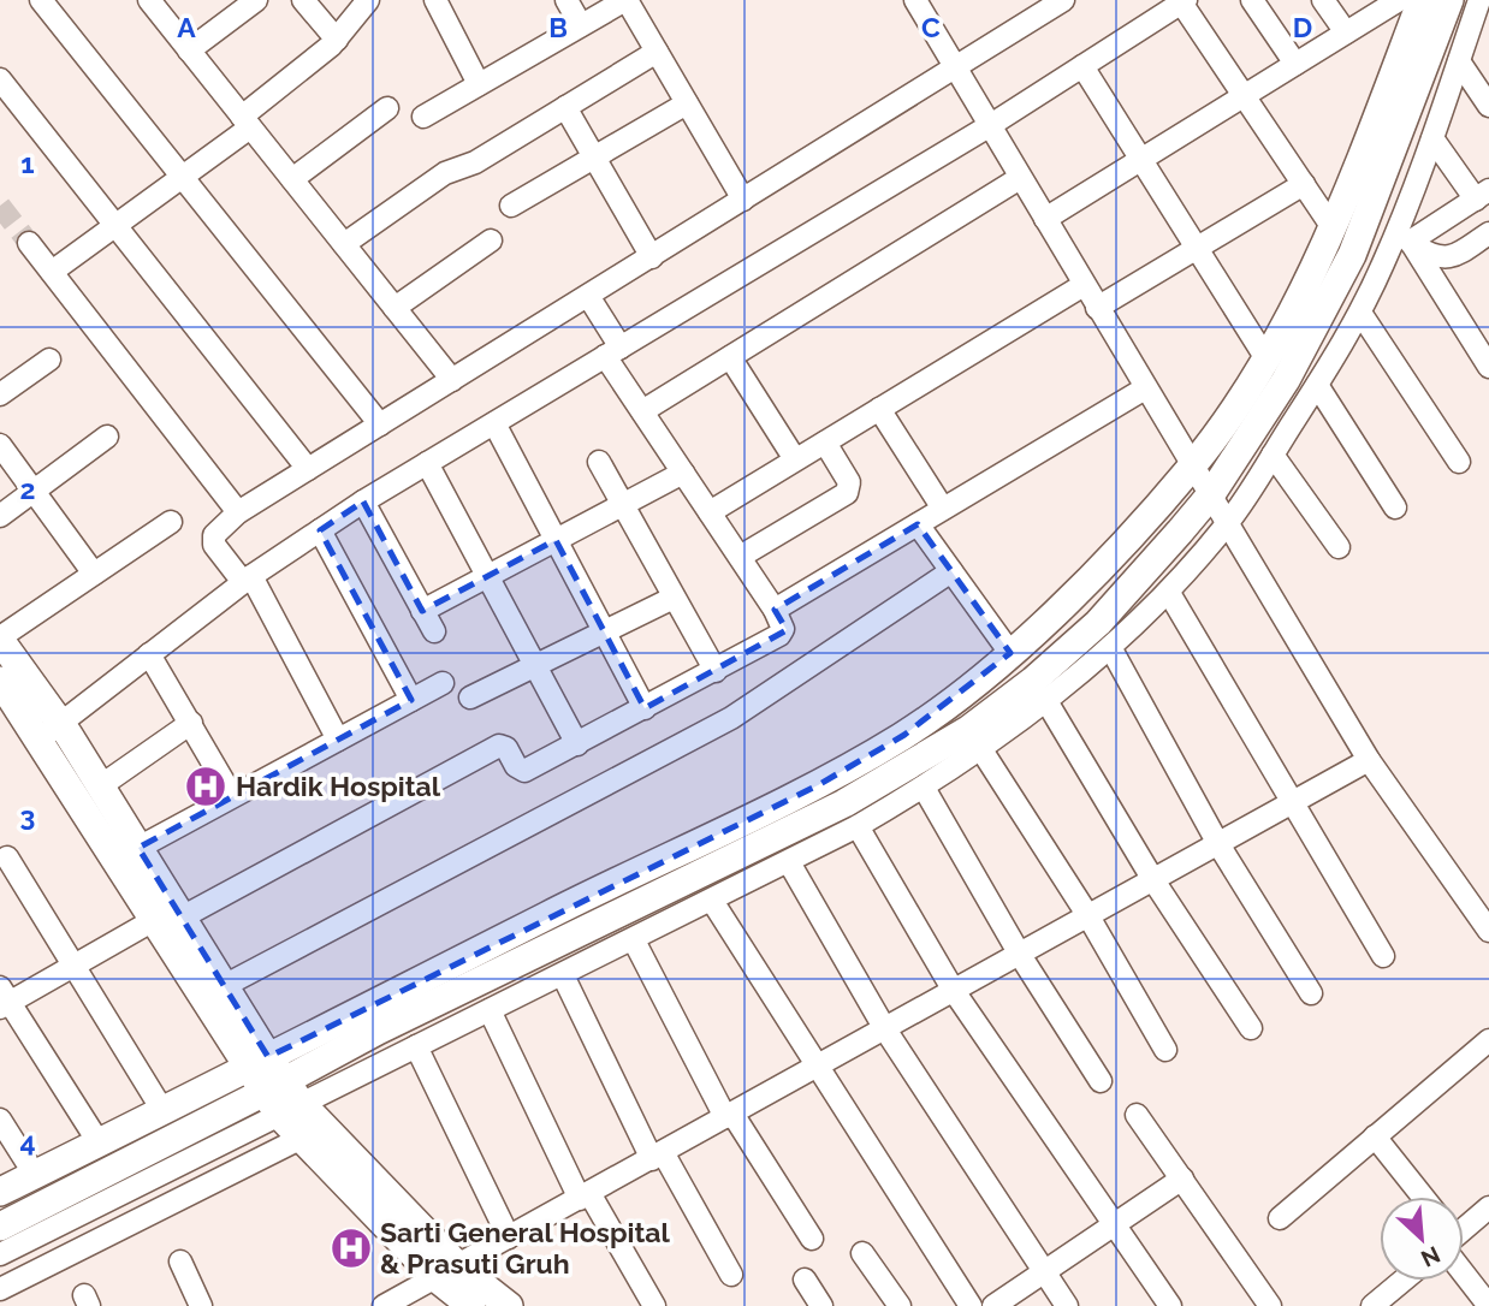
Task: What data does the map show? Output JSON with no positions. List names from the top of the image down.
{
  "places": {
    "hospital": ["Hardik Hospital", "Sarti General Hospital & Prasuti Gruh"]
  },
  "north": "bottom right",
  "grid": {
    "columns": [
      "A",
      "B",
      "C",
      "D"
    ],
    "rows": [
      "1",
      "2",
      "3",
      "4"
    ]
  }
}
